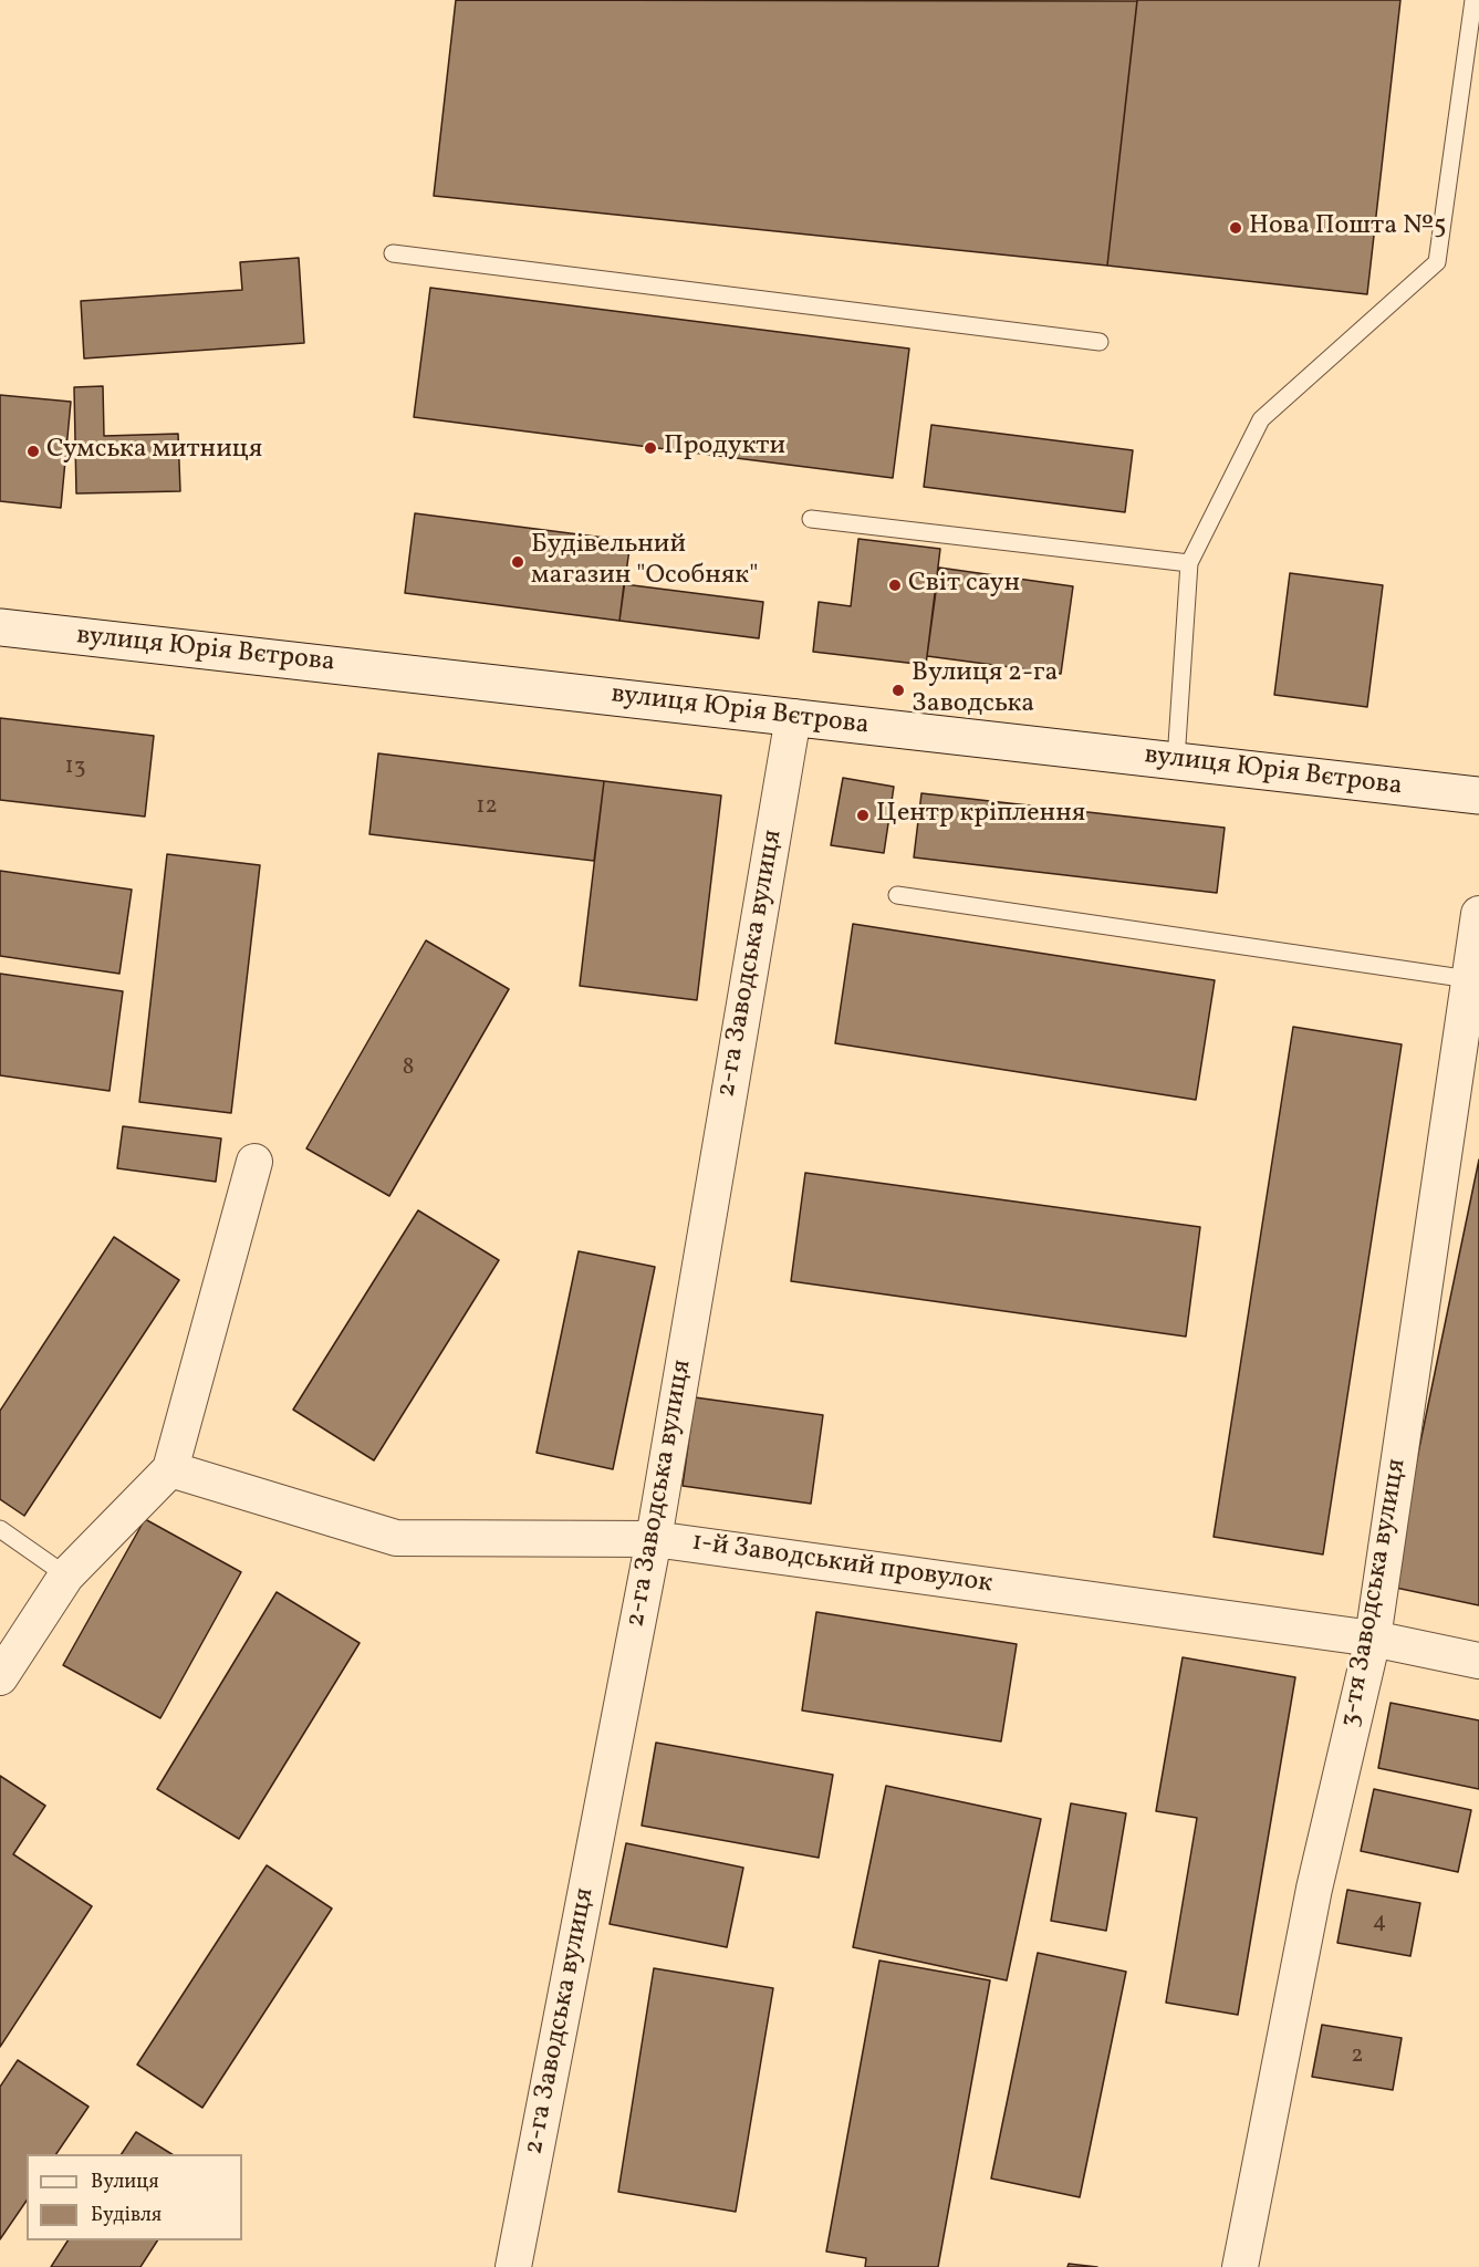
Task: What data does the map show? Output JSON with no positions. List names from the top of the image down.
{
  "streets": {
    "street": [
      "вулиця Юрія Вєтрова",
      "2-га Заводська вулиця",
      "1-й Заводський провулок",
      "3-тя Заводська вулиця"
    ]
  },
  "crossings": [
    ["вулиця Юрія Вєтрова", "2-га Заводська вулиця"],
    ["2-га Заводська вулиця", "1-й Заводський провулок"],
    ["1-й Заводський провулок", "3-тя Заводська вулиця"]
  ],
  "places": [
    "Нова Пошта №5",
    "Продукти",
    "Сумська митниця",
    "Будівельний магазин \"Особняк\"",
    "Світ саун",
    "Вулиця 2-га Заводська",
    "Центр кріплення"
  ],
  "house_numbers": [
    "13",
    "12",
    "8",
    "4",
    "2"
  ],
  "legend": ["Вулиця", "Будівля"]
}
